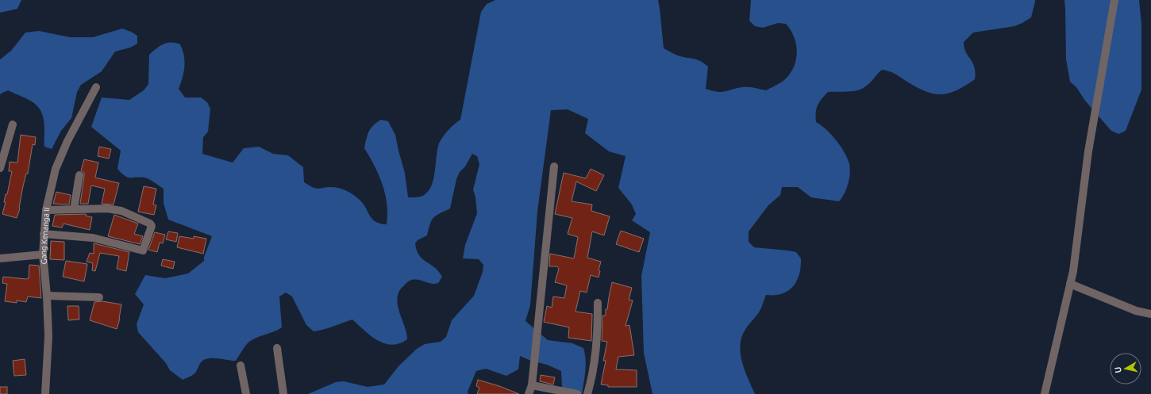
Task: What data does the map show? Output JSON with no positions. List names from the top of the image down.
{
  "streets": {
    "street": ["Gang Kenanga II"]
  },
  "north": "left"
}
